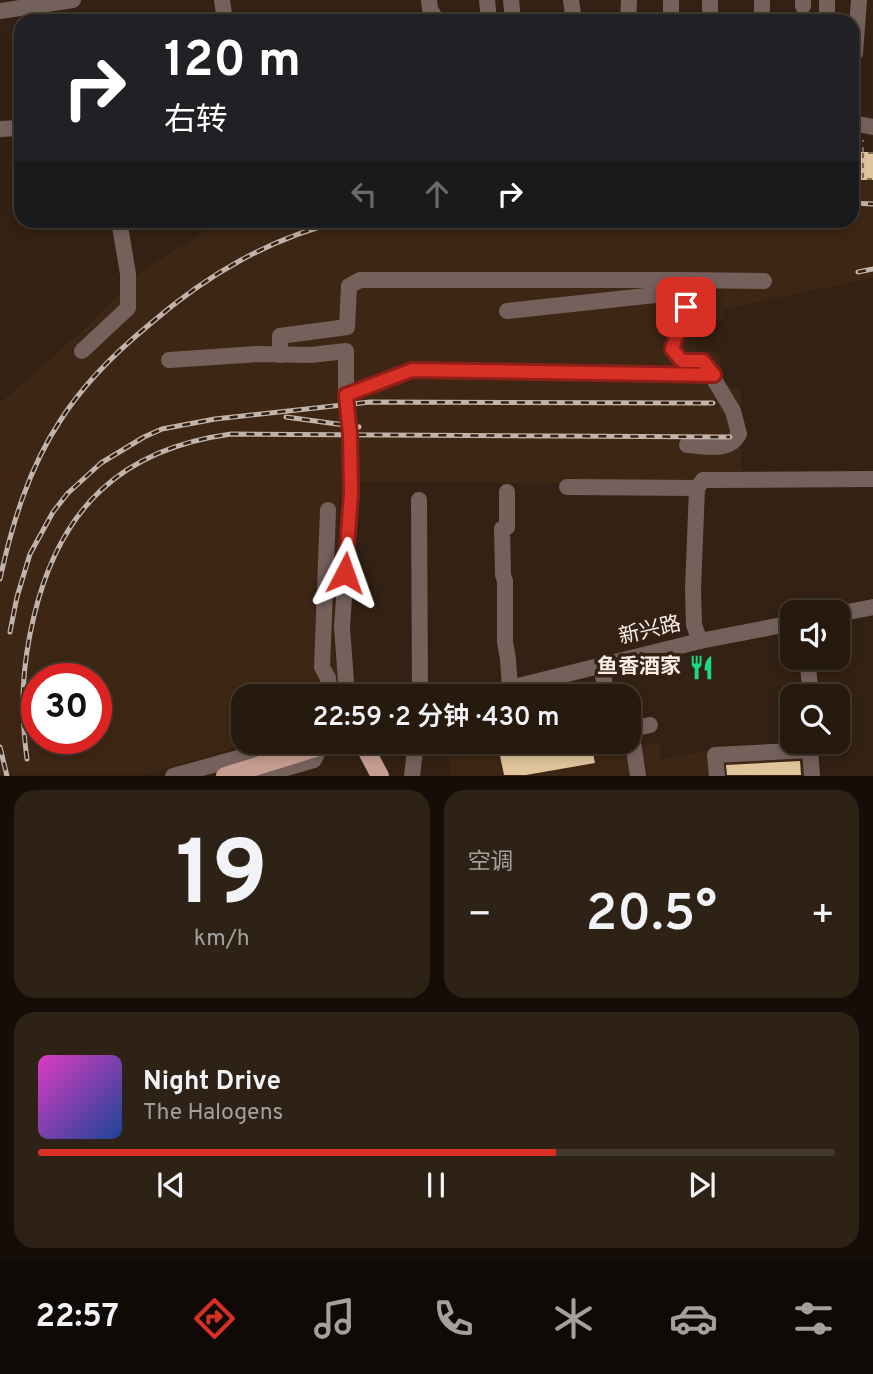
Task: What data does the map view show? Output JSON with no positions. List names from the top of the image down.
{
  "streets": {
    "street": ["新兴路"]
  },
  "places": {
    "restaurant": ["鱼香酒家"]
  },
  "page": {
    "turn": ["120 m", "右转"],
    "limit": "30",
    "trip": "22:59 · 2 分钟 · 430 m",
    "tile": [
      ["19", "km/h"],
      "空调"
    ],
    "heat": ["−", "20.5°", "+"],
    "song": ["Night Drive", "The Halogens"],
    "tabs": "22:57"
  }
}
